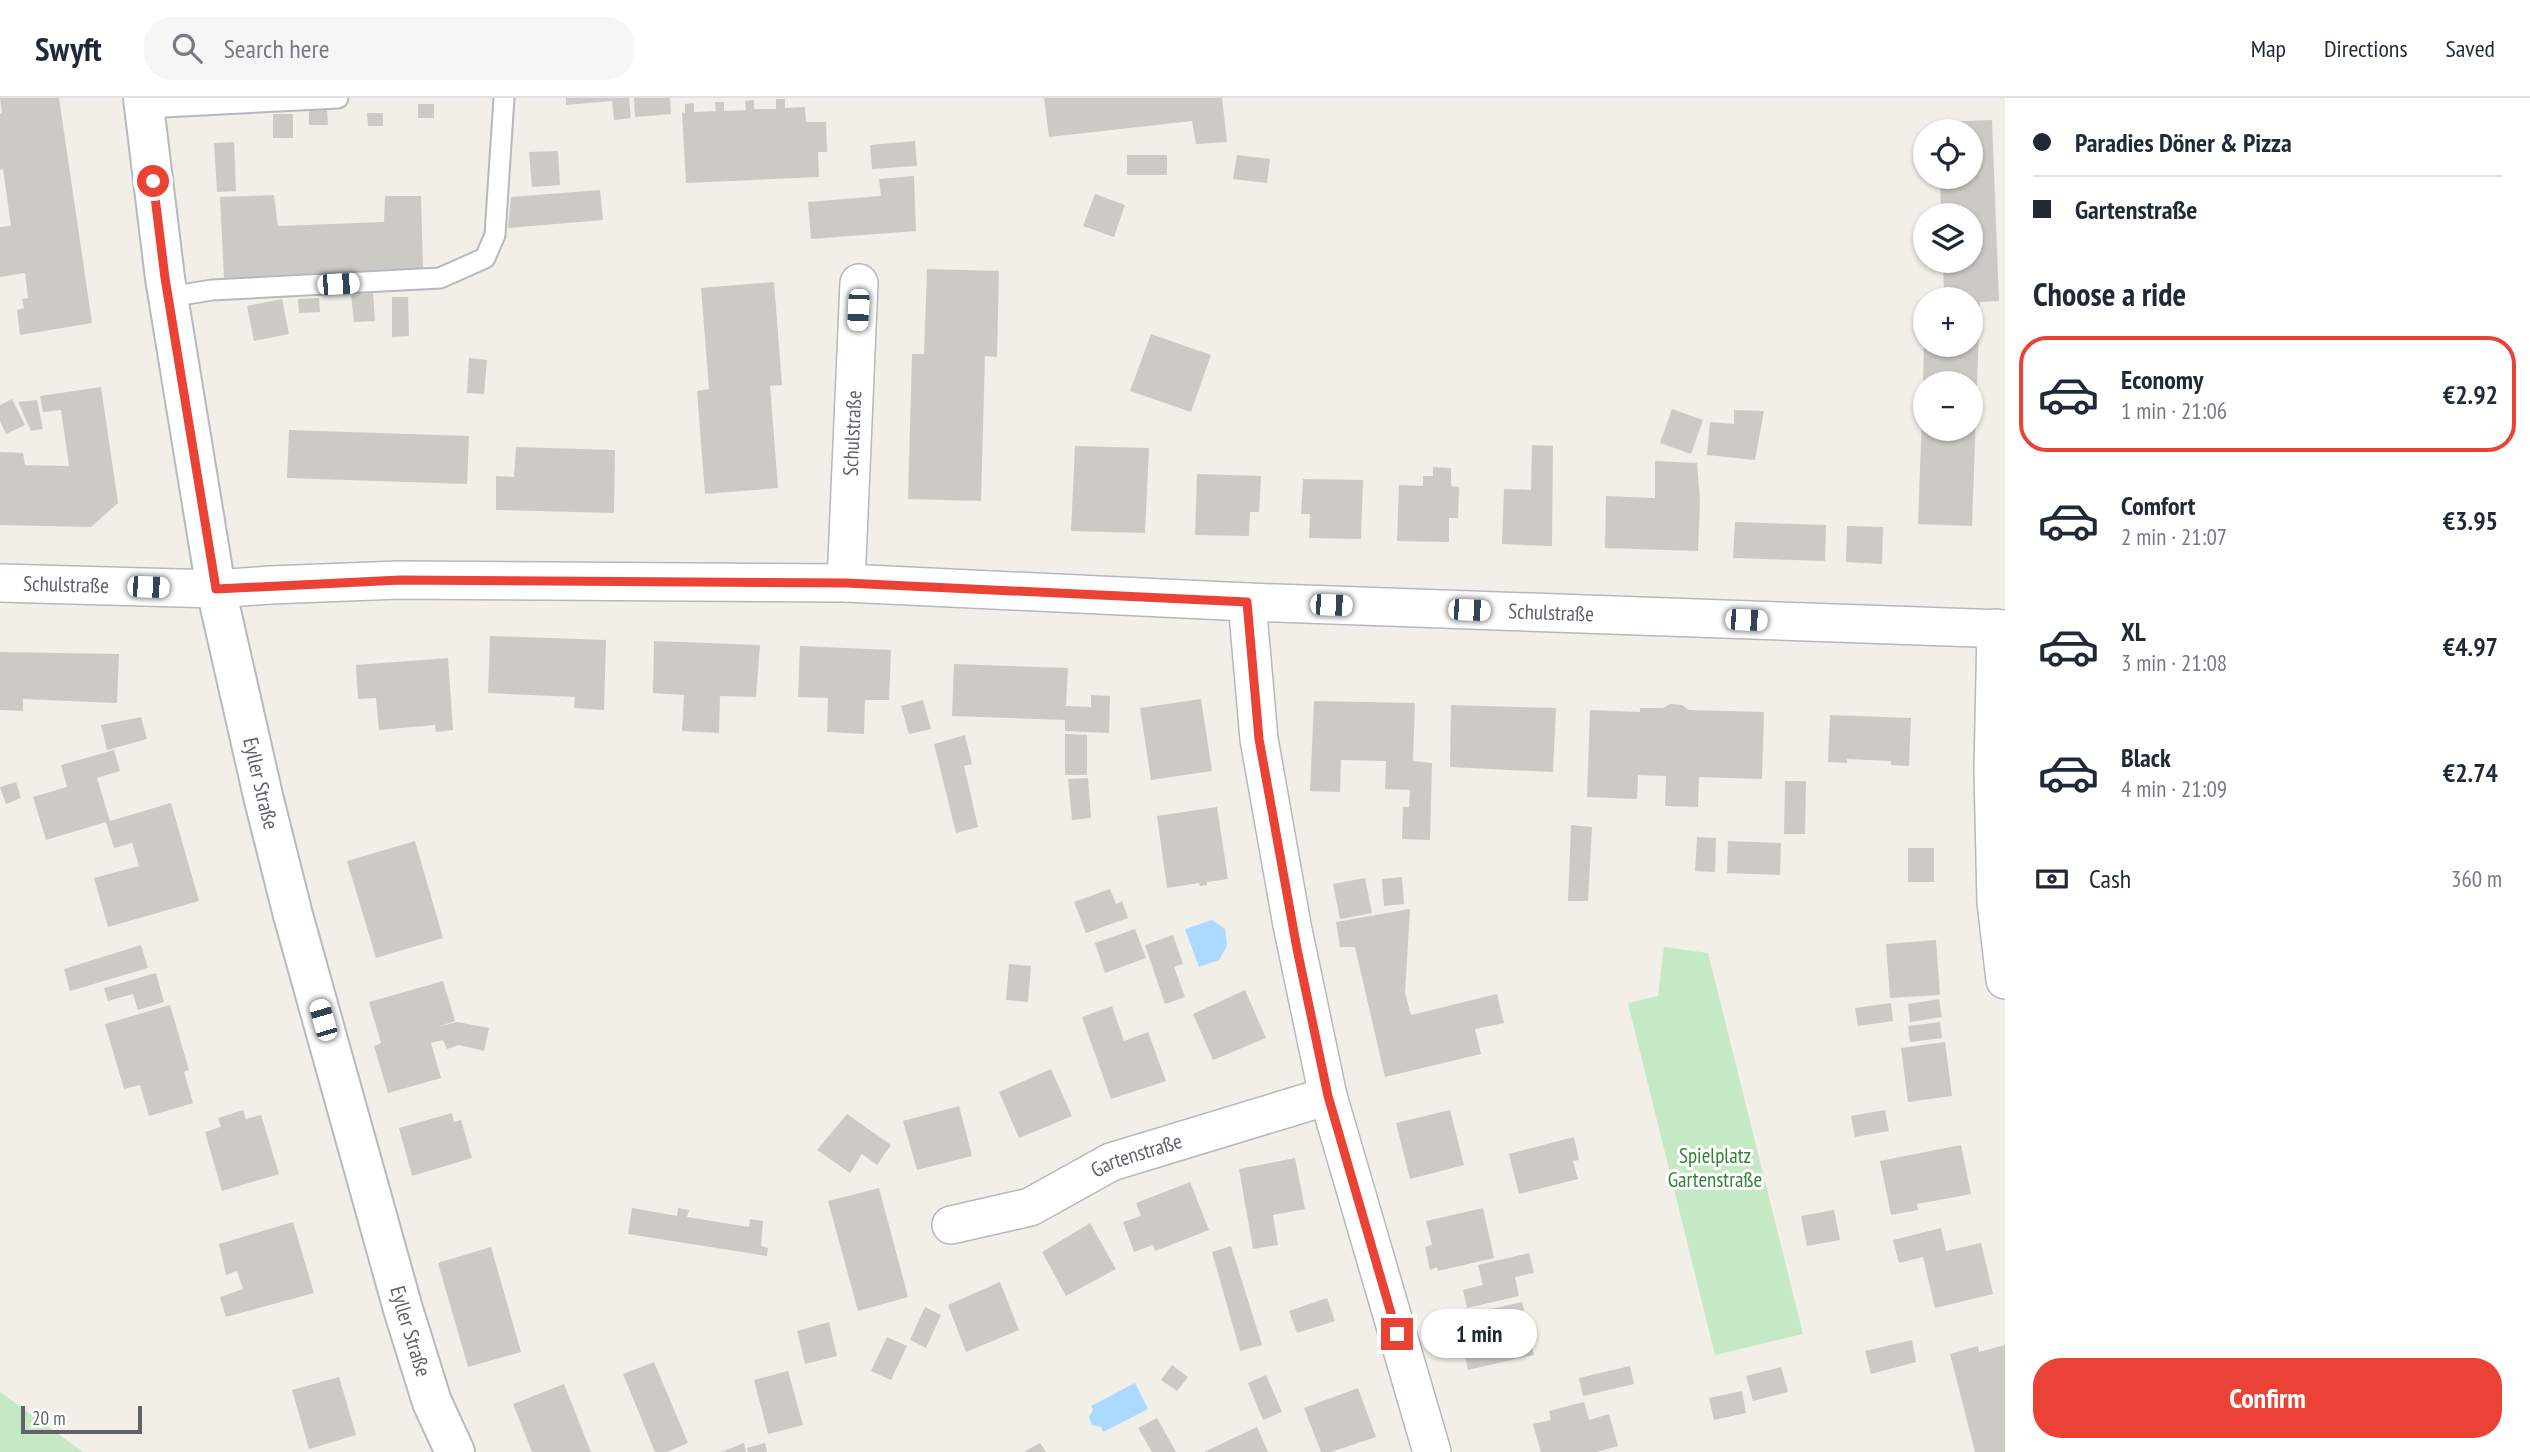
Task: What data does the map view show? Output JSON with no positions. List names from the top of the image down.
{
  "streets": {
    "main road": ["Eyller Straße"],
    "street": ["Schulstraße", "Gartenstraße"]
  },
  "crossings": [
    ["Schulstraße", "Eyller Straße"]
  ],
  "parks": ["Spielplatz Gartenstraße"],
  "scale_bar": "20 m",
  "page": {
    "header": "Swyft",
    "search": "Search here",
    "nav": ["Map", "Directions", "Saved"],
    "banner": ["Paradies Döner & Pizza", "Gartenstraße"],
    "map_buttons": ["+", "−"],
    "heading": "Choose a ride",
    "list": [
      {
        "name": "Economy",
        "note": "1 min · 21:06",
        "value": "€2.92"
      },
      {
        "name": "Comfort",
        "note": "2 min · 21:07",
        "value": "€3.95"
      },
      {
        "name": "XL",
        "note": "3 min · 21:08",
        "value": "€4.97"
      },
      {
        "name": "Black",
        "note": "4 min · 21:09",
        "value": "€2.74"
      }
    ],
    "pay": ["Cash", "360 m"],
    "bubble": "1 min",
    "buttons": "Confirm",
    "scale": "20 m"
  }
}
